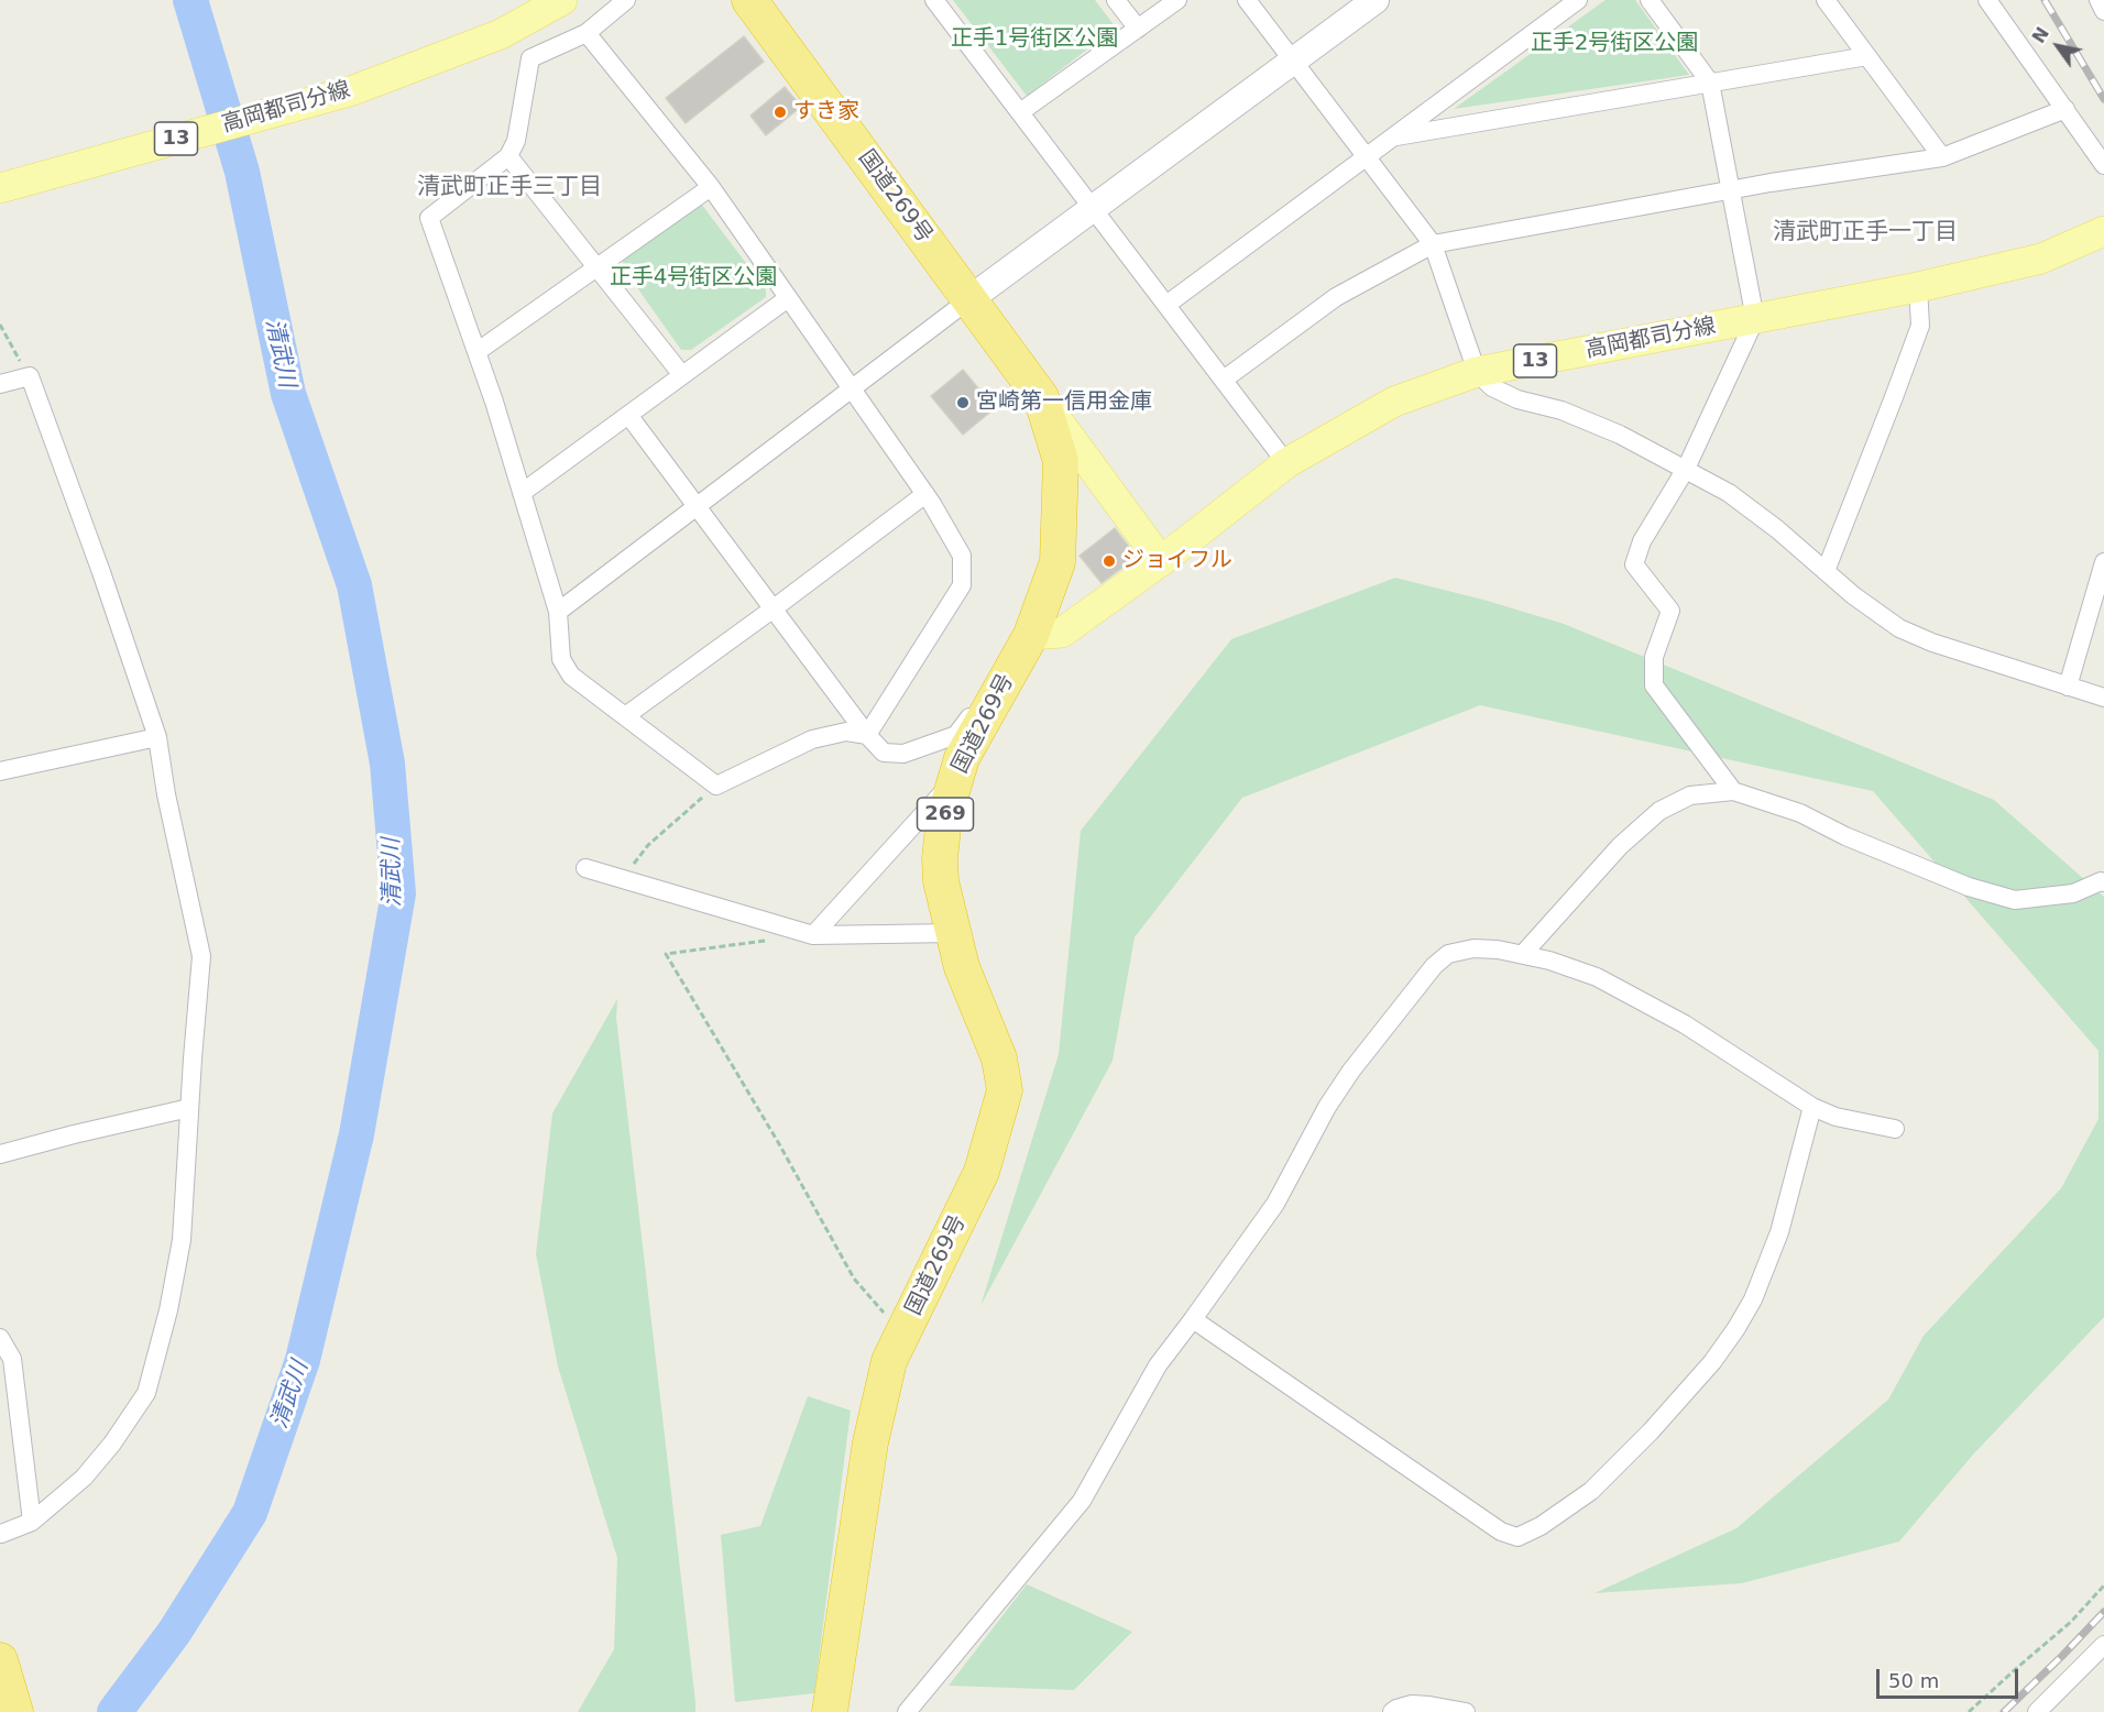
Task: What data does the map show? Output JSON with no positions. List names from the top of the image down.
{
  "streets": {
    "highway": ["国道269号", "269"],
    "main road": ["高岡都司分線", "13"]
  },
  "crossings": [
    ["高岡都司分線", "国道269号"]
  ],
  "districts": ["清武町正手三丁目", "清武町正手一丁目"],
  "water": ["清武川"],
  "parks": ["正手1号街区公園", "正手2号街区公園", "正手4号街区公園"],
  "places": ["すき家", "宮崎第一信用金庫", "ジョイフル"],
  "scale_bar": "50 m",
  "north": "top left"
}
